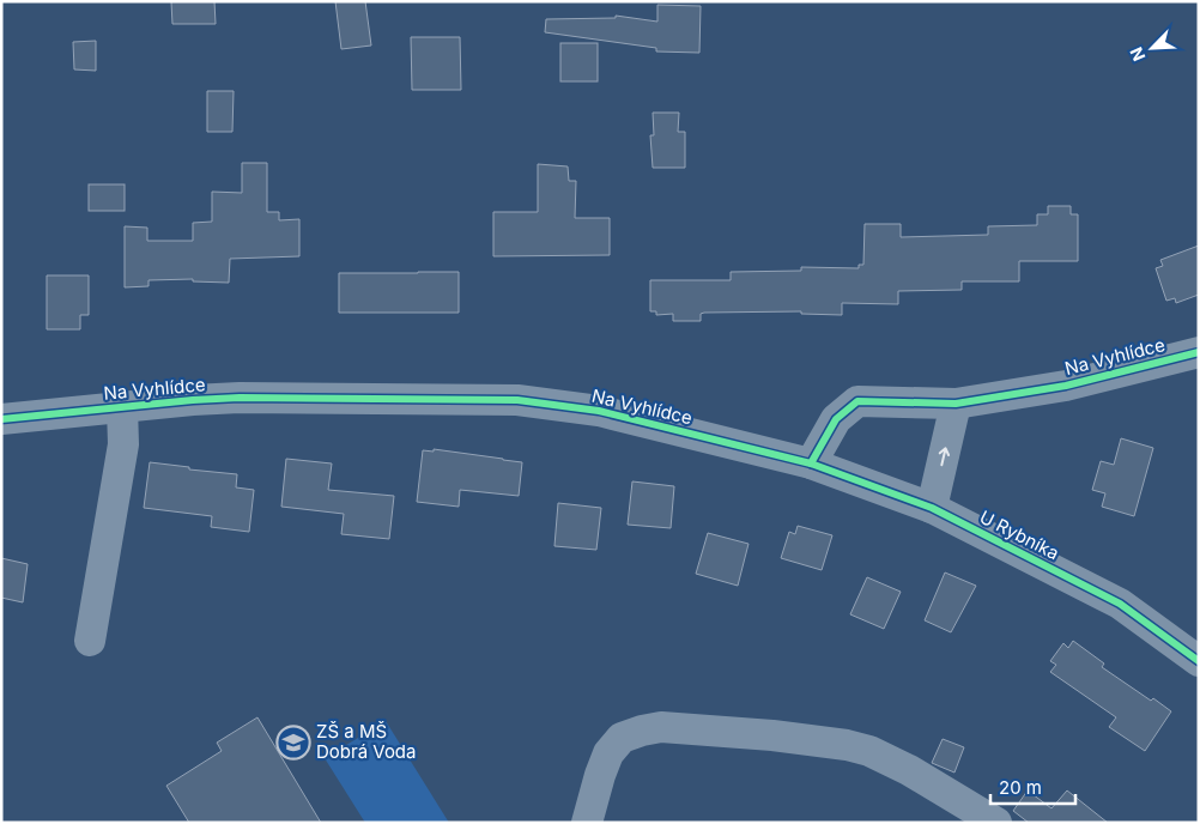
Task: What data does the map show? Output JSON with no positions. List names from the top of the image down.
{
  "streets": {
    "street": ["Na Vyhlídce", "U Rybníka"]
  },
  "crossings": [
    ["Na Vyhlídce", "U Rybníka"]
  ],
  "places": {
    "school or university": ["ZŠ a MŠ Dobrá Voda"]
  },
  "scale_bar": "20 m",
  "north": "bottom left"
}
